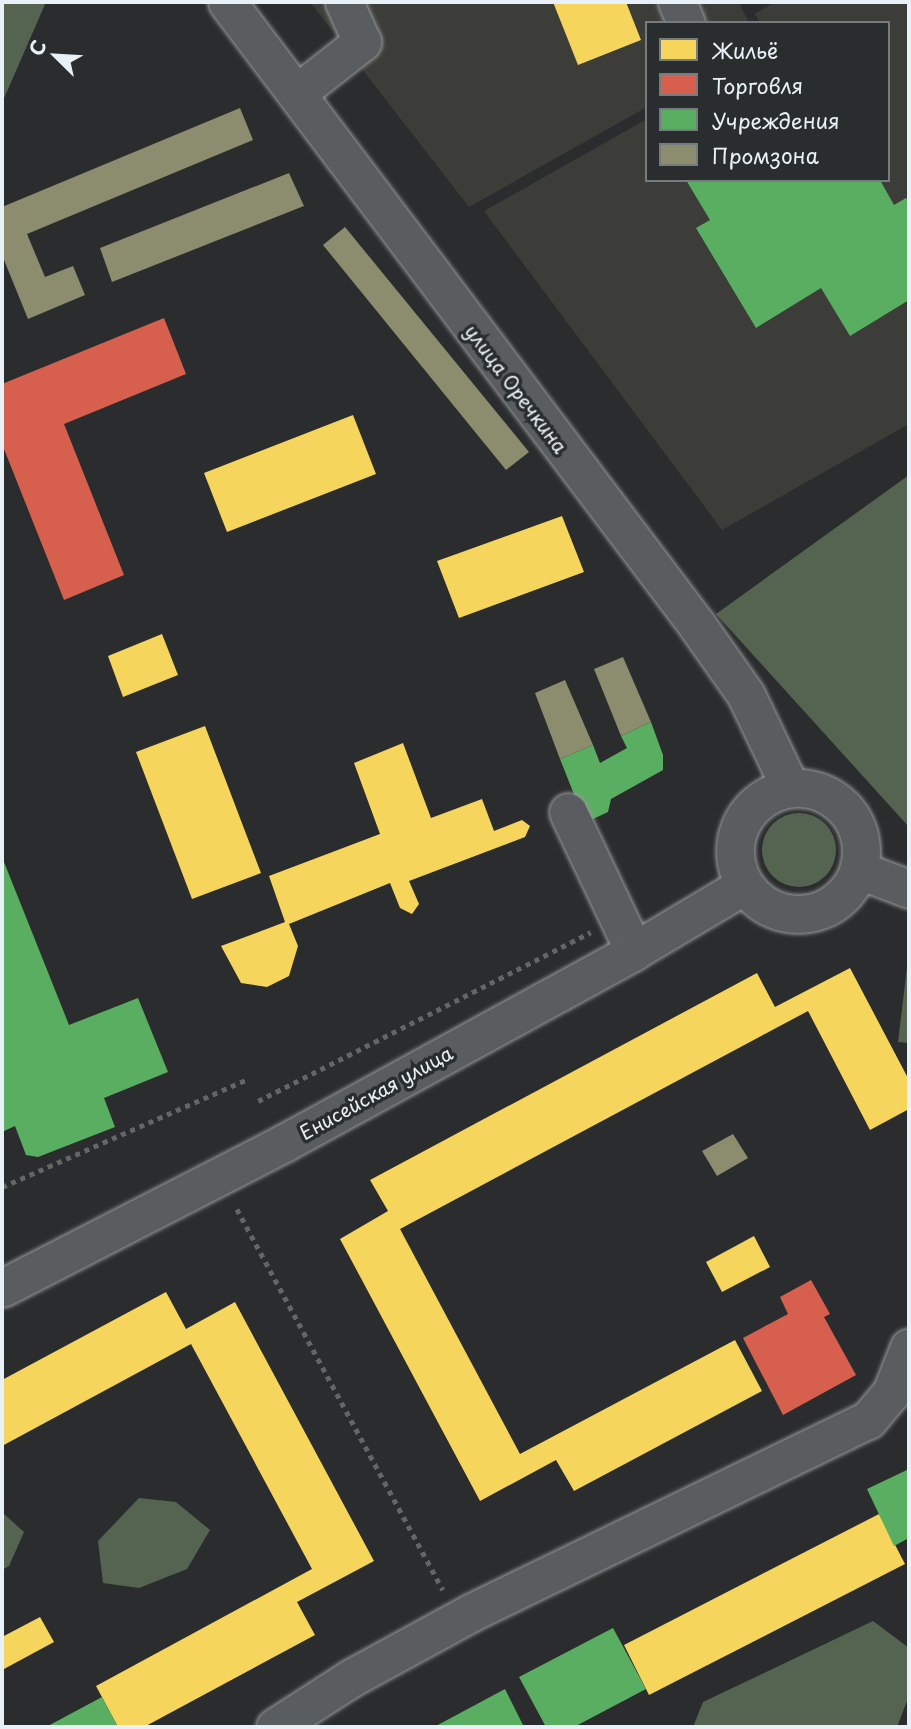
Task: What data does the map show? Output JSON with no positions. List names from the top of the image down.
{
  "streets": {
    "street": ["улица Оречкина", "Енисейская улица"]
  },
  "crossings": [
    ["улица Оречкина", "Енисейская улица"]
  ],
  "legend": [
    "Жильё",
    "Торговля",
    "Учреждения",
    "Промзона"
  ],
  "north": "top left"
}
